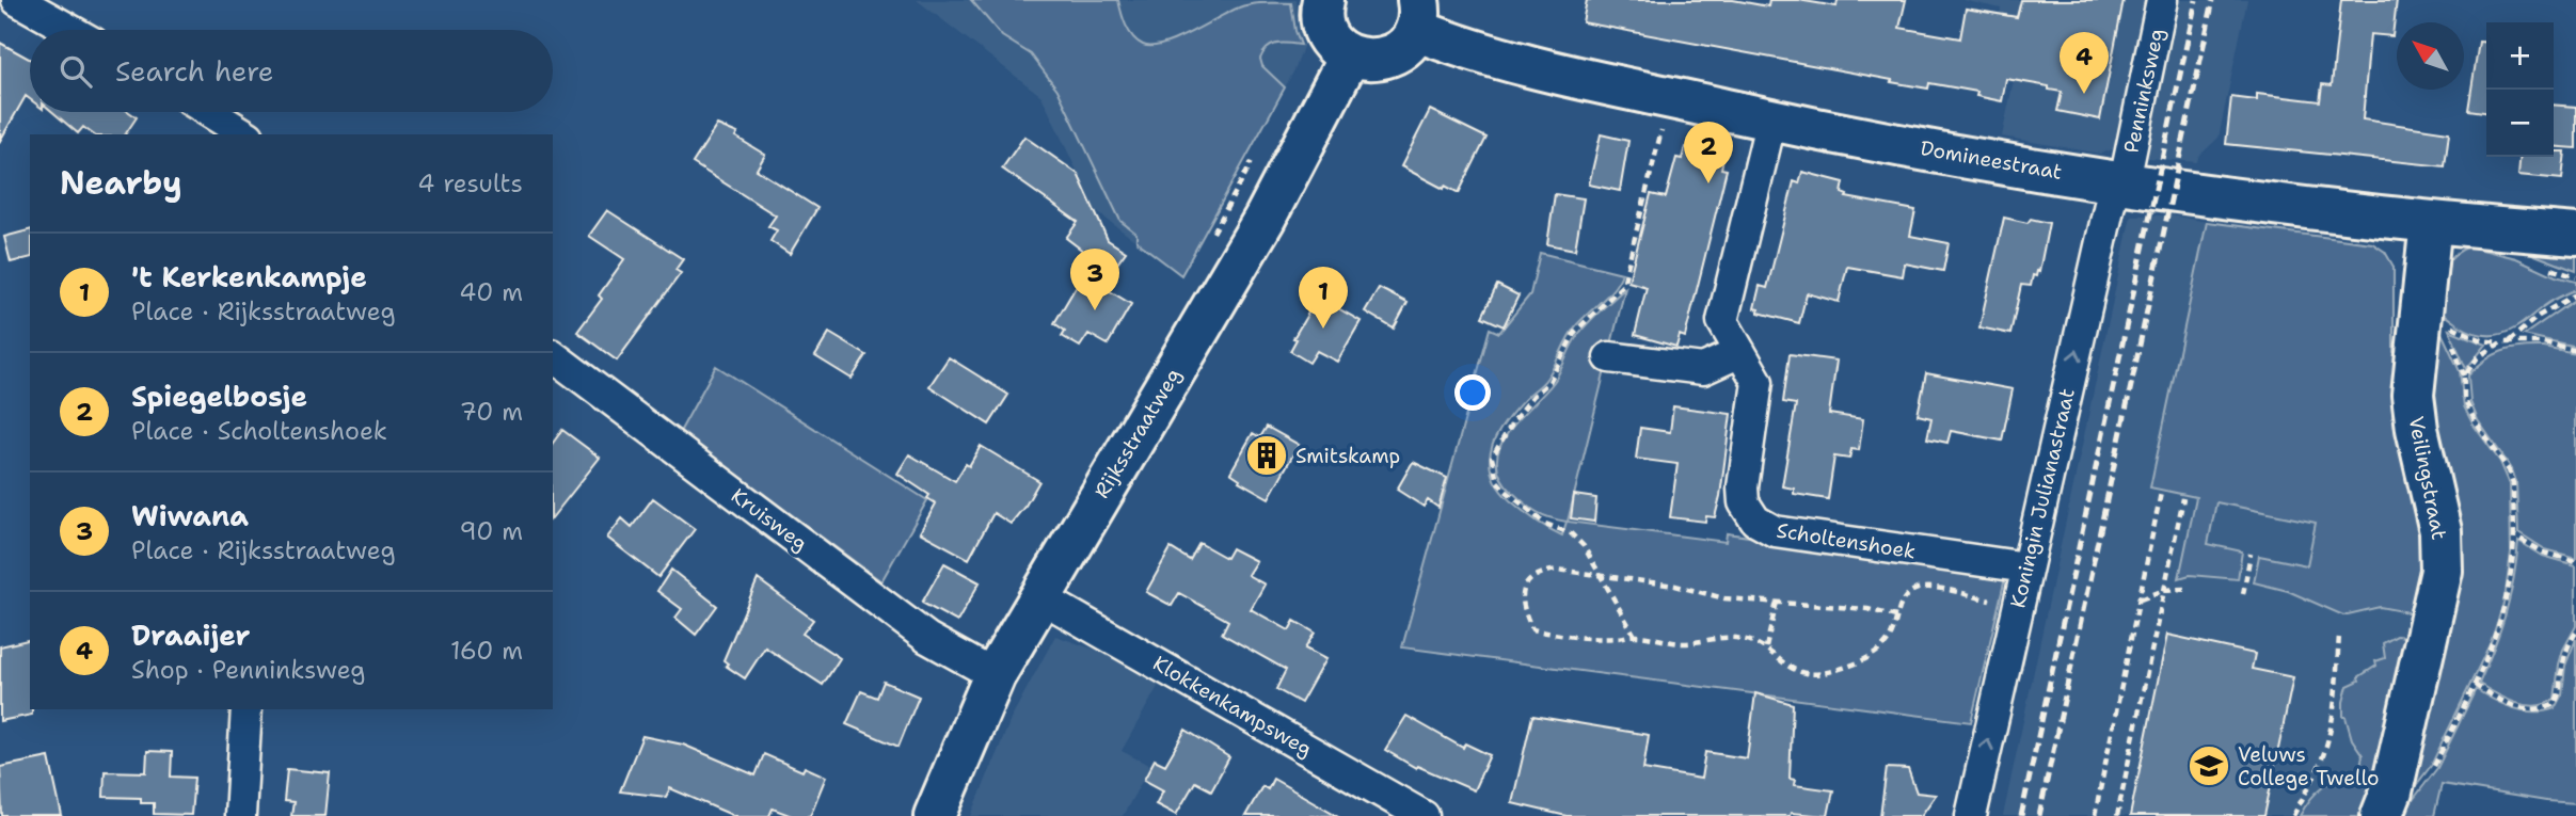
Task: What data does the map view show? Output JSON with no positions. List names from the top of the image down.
{
  "streets": {
    "main road": ["Domineestraat", "Rijksstraatweg", "Veilingstraat"],
    "street": [
      "Penninksweg",
      "Koningin Julianastraat",
      "Kruisweg",
      "Scholtenshoek",
      "Klokkenkampsweg"
    ]
  },
  "crossings": [
    ["Penninksweg", "Domineestraat"],
    ["Penninksweg", "Koningin Julianastraat"],
    ["Domineestraat", "Veilingstraat"],
    ["Domineestraat", "Koningin Julianastraat"],
    ["Domineestraat", "Scholtenshoek"],
    ["Rijksstraatweg", "Kruisweg"],
    ["Rijksstraatweg", "Klokkenkampsweg"],
    ["Koningin Julianastraat", "Scholtenshoek"]
  ],
  "one_way": ["Koningin Julianastraat"],
  "places": {
    "building": ["Smitskamp"],
    "school or university": ["Veluws College Twello"]
  },
  "north": "top left",
  "page": {
    "map_buttons": ["+", "−"],
    "search": "Search here",
    "pins": [
      "4",
      "2",
      "3",
      "1"
    ],
    "heading": ["Nearby", "4 results"],
    "list": [
      {
        "mark": "1",
        "name": "'t Kerkenkampje",
        "note": "Place · Rijksstraatweg",
        "value": "40 m"
      },
      {
        "mark": "2",
        "name": "Spiegelbosje",
        "note": "Place · Scholtenshoek",
        "value": "70 m"
      },
      {
        "mark": "3",
        "name": "Wiwana",
        "note": "Place · Rijksstraatweg",
        "value": "90 m"
      },
      {
        "mark": "4",
        "name": "Draaijer",
        "note": "Shop · Penninksweg",
        "value": "160 m"
      }
    ]
  }
}
